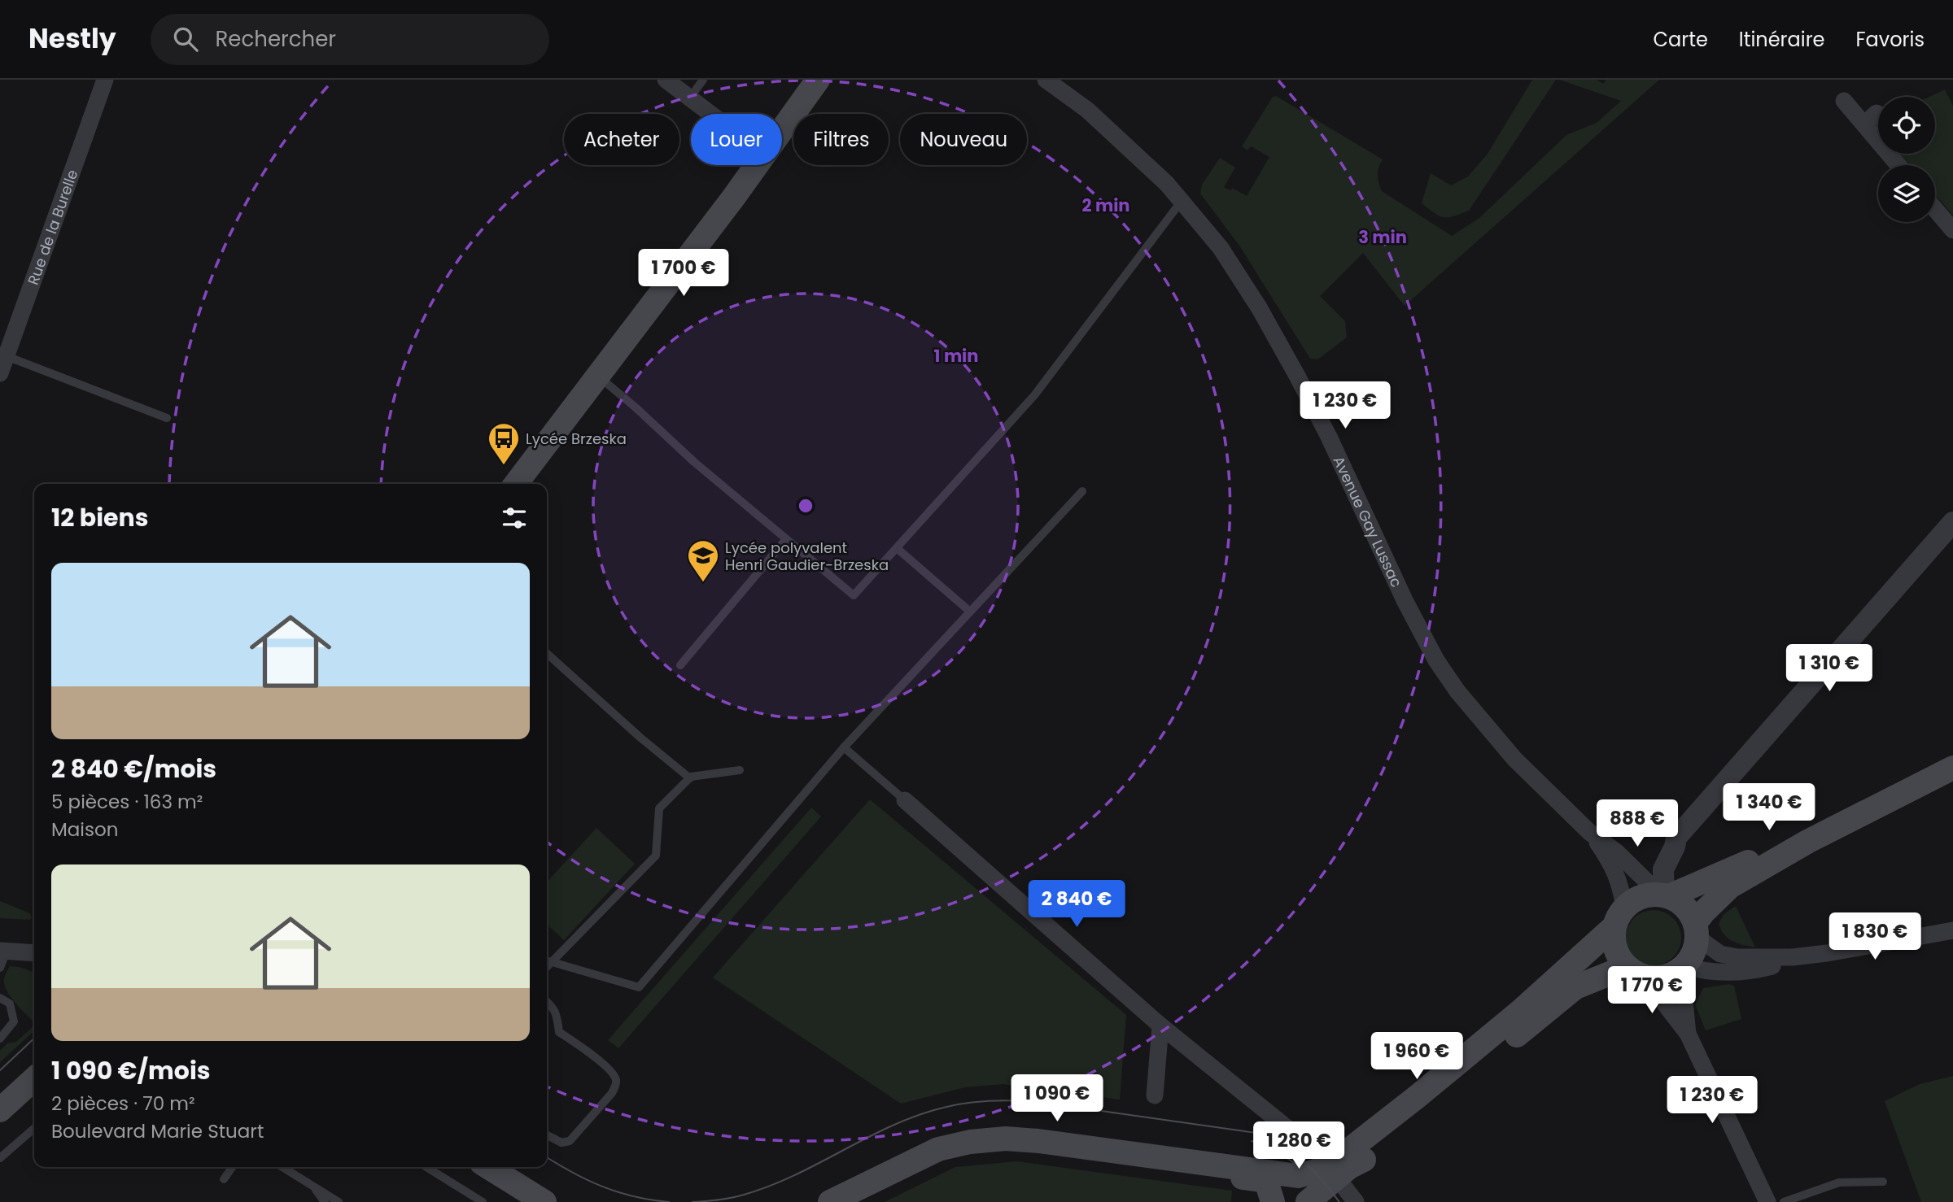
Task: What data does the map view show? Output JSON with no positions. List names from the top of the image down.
{
  "streets": {
    "street": ["Rue de la Burelle", "Avenue Gay Lussac"]
  },
  "places": {
    "bus stop": ["Lycée Brzeska"],
    "school or university": ["Lycée polyvalent Henri Gaudier-Brzeska"]
  },
  "page": {
    "header": "Nestly",
    "search": "Rechercher",
    "nav": ["Carte", "Itinéraire", "Favoris"],
    "chip": [
      "Acheter",
      "Louer",
      "Filtres",
      "Nouveau"
    ],
    "price": [
      "1 700 €",
      "1 230 €",
      "1 310 €",
      "1 340 €",
      "888 €",
      "2 840 €",
      "1 830 €",
      "1 770 €",
      "1 960 €",
      "1 090 €",
      "1 230 €",
      "1 280 €"
    ],
    "heading": "12 biens",
    "list": [
      {
        "name": "2 840 €/mois",
        "note": "5 pièces · 163 m² · Maison"
      },
      {
        "name": "1 090 €/mois",
        "note": "2 pièces · 70 m² · Boulevard Marie Stuart"
      }
    ]
  },
  "rings": ["2 min", "3 min", "1 min"]
}
